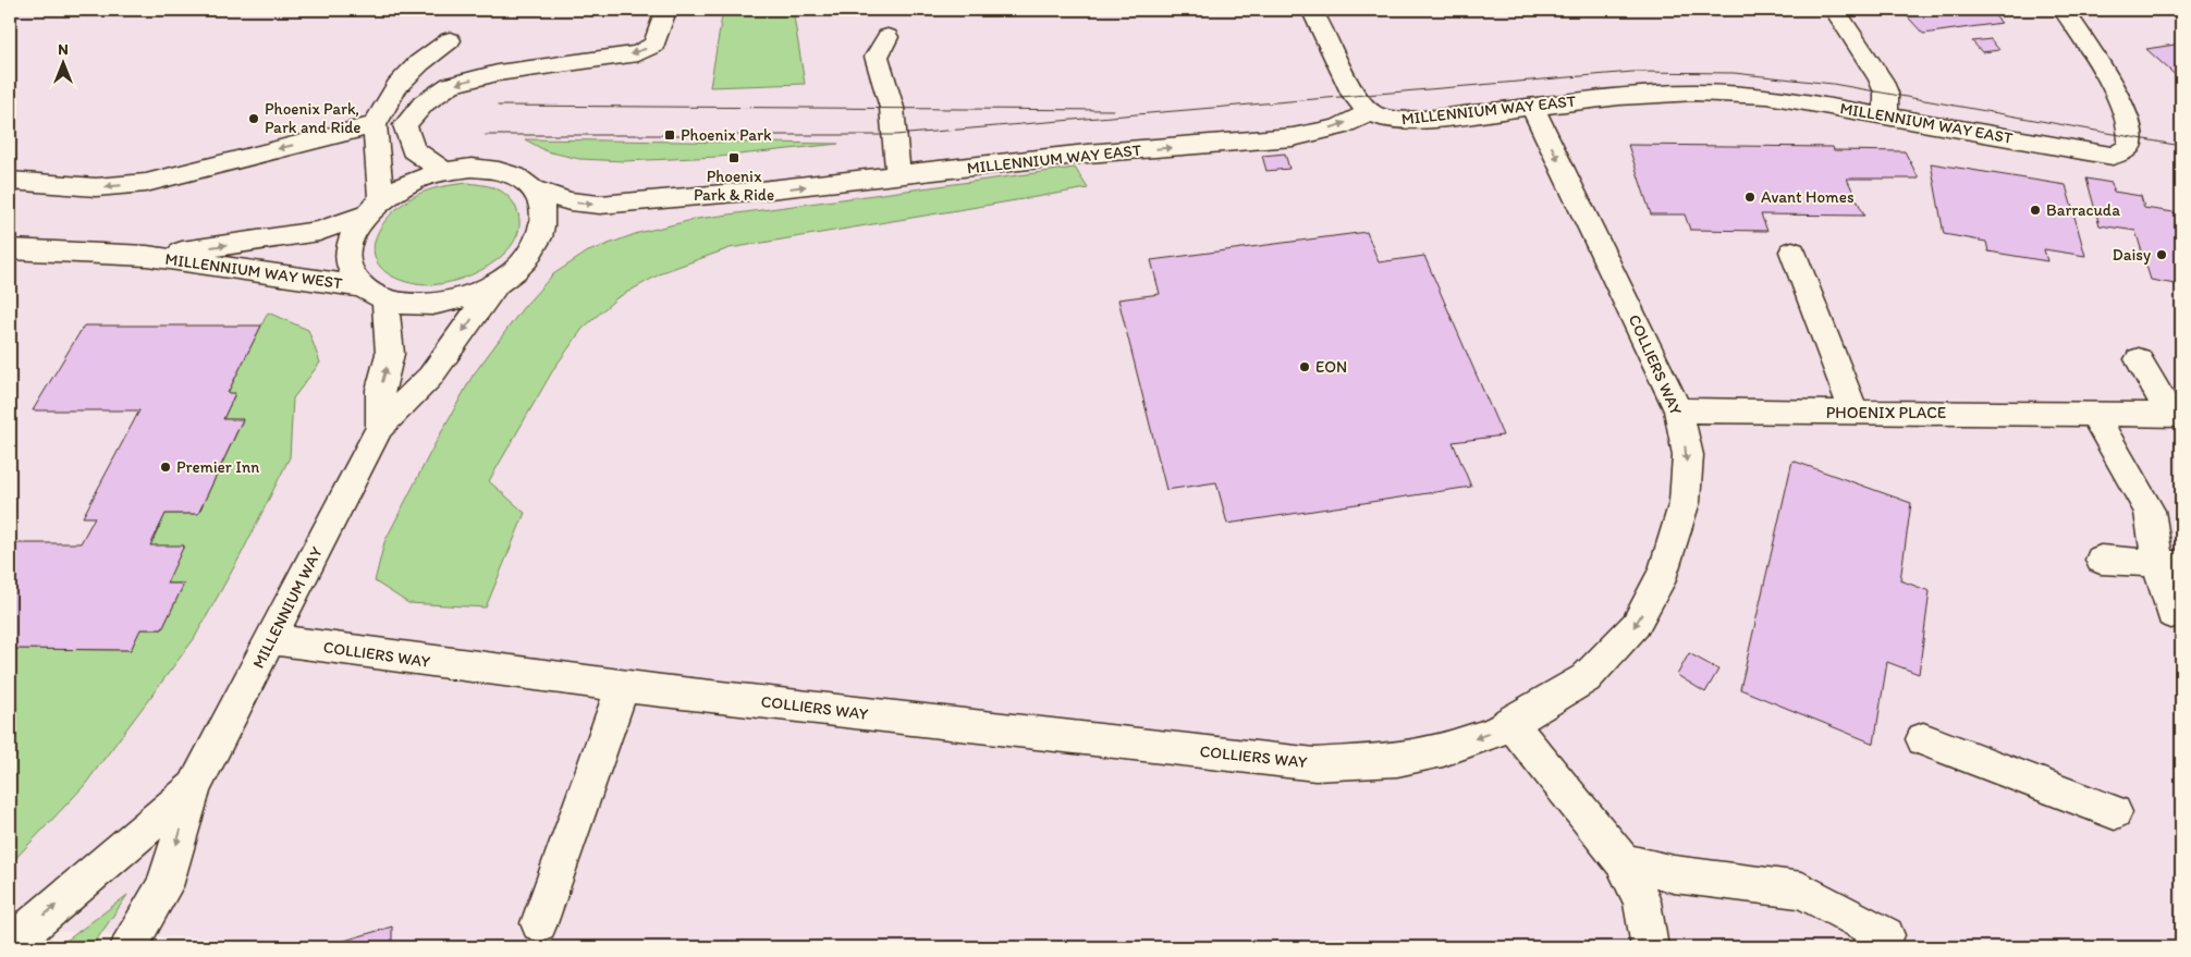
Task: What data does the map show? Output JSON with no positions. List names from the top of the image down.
{
  "streets": {
    "street": [
      "MILLENNIUM WAY EAST",
      "MILLENNIUM WAY WEST",
      "COLLIERS WAY",
      "PHOENIX PLACE",
      "MILLENNIUM WAY"
    ]
  },
  "crossings": [
    ["MILLENNIUM WAY EAST", "MILLENNIUM WAY WEST"],
    ["MILLENNIUM WAY EAST", "COLLIERS WAY"],
    ["MILLENNIUM WAY EAST", "MILLENNIUM WAY"],
    ["MILLENNIUM WAY WEST", "MILLENNIUM WAY"],
    ["COLLIERS WAY", "PHOENIX PLACE"],
    ["COLLIERS WAY", "MILLENNIUM WAY"]
  ],
  "one_way": ["MILLENNIUM WAY EAST"],
  "places": {
    "other": [
      "Phoenix Park, Park and Ride",
      "Avant Homes",
      "Barracuda",
      "Daisy",
      "EON",
      "Premier Inn"
    ],
    "transit": ["Phoenix Park", "Phoenix Park & Ride"]
  },
  "north": "top"
}
